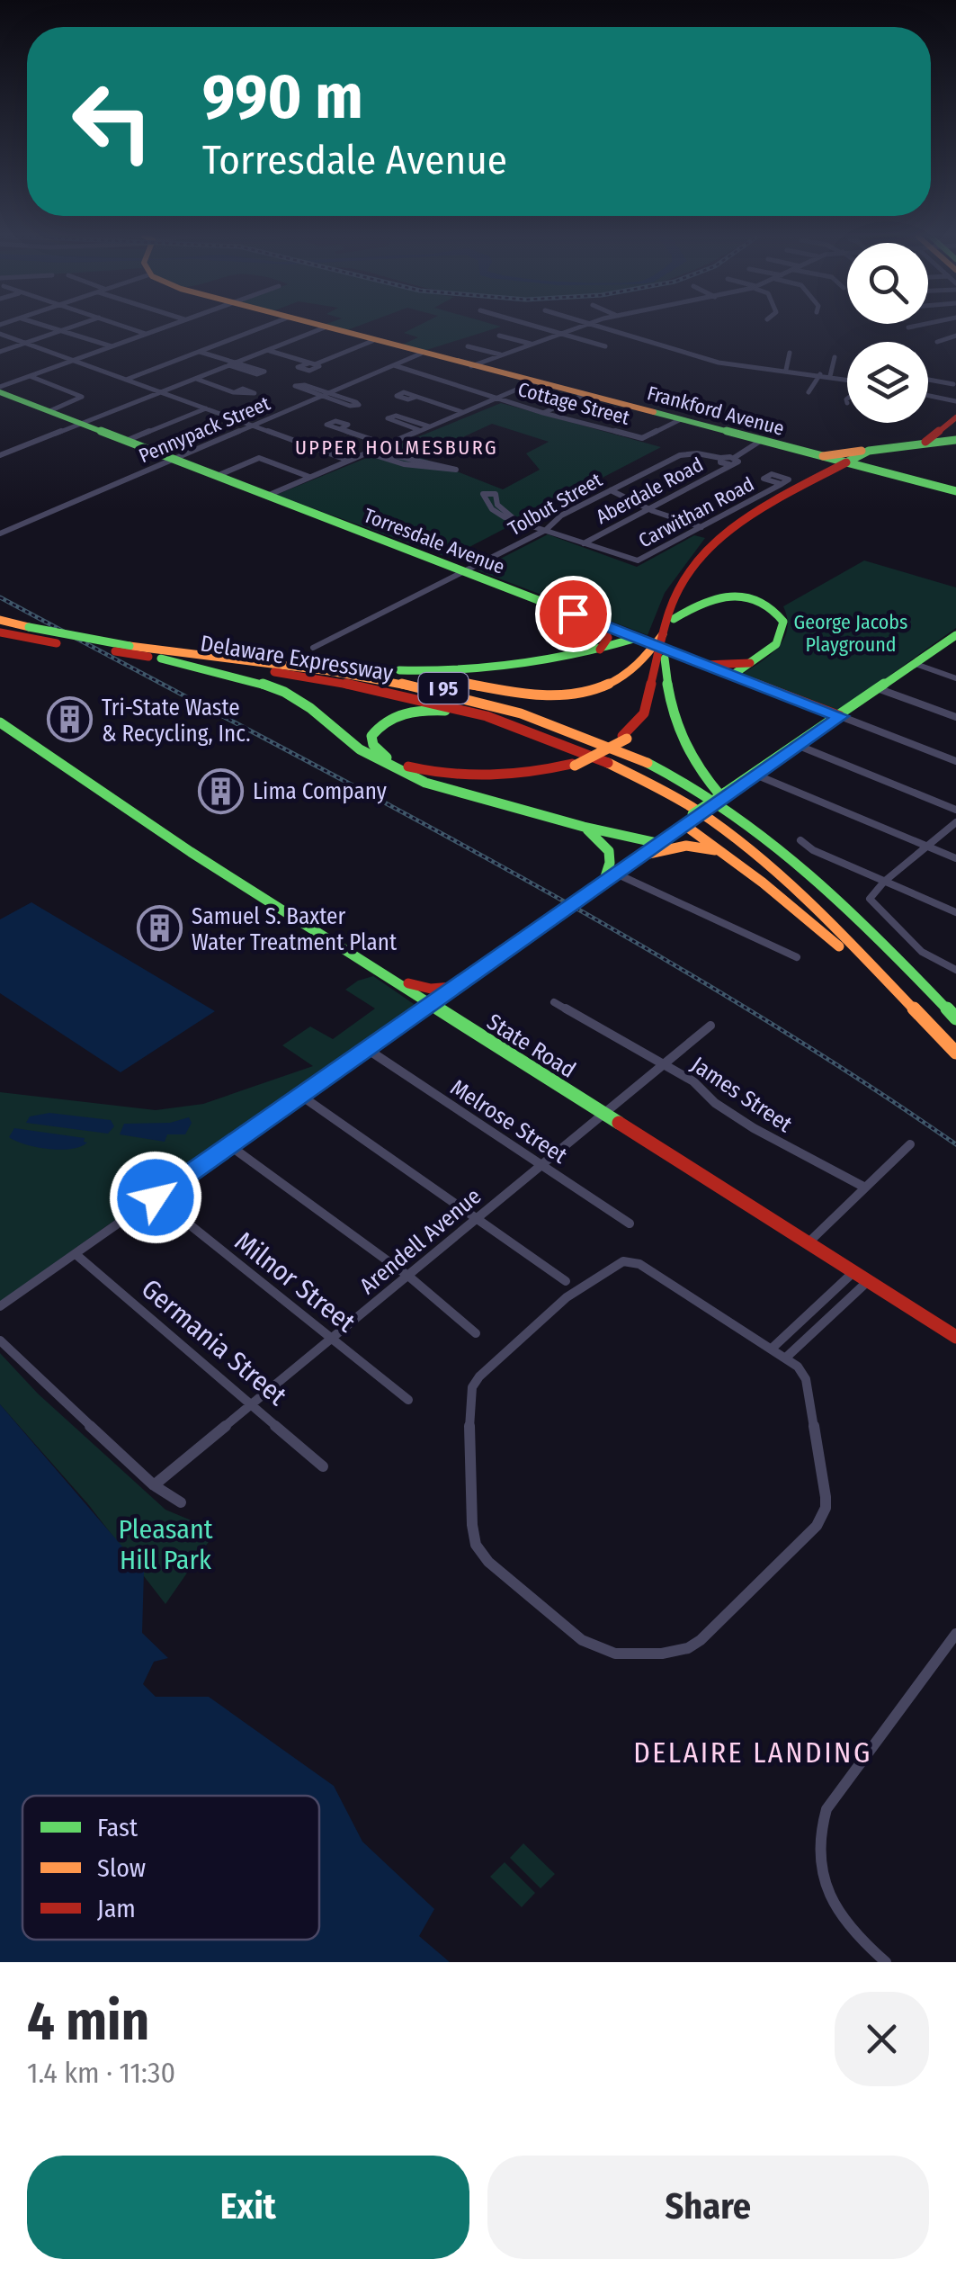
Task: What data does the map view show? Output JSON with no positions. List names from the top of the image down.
{
  "streets": {
    "main road": [
      "Frankford Avenue",
      "Torresdale Avenue",
      "Delaware Expressway",
      "I 95",
      "State Road"
    ],
    "street": [
      "Cottage Street",
      "Pennypack Street",
      "Aberdale Road",
      "Tolbut Street",
      "Carwithan Road",
      "James Street",
      "Melrose Street",
      "Arendell Avenue",
      "Milnor Street",
      "Germania Street"
    ]
  },
  "crossings": [
    ["Cottage Street", "Pennypack Street"],
    ["Frankford Avenue", "Pennypack Street"],
    ["Frankford Avenue", "Tolbut Street"],
    ["Pennypack Street", "Torresdale Avenue"],
    ["Aberdale Road", "Tolbut Street"],
    ["Aberdale Road", "Carwithan Road"],
    ["Tolbut Street", "Torresdale Avenue"],
    ["State Road", "Arendell Avenue"],
    ["James Street", "Arendell Avenue"],
    ["Melrose Street", "Arendell Avenue"],
    ["Arendell Avenue", "Milnor Street"],
    ["Arendell Avenue", "Germania Street"]
  ],
  "districts": ["UPPER HOLMESBURG", "DELAIRE LANDING"],
  "parks": ["George Jacobs Playground", "Pleasant Hill Park"],
  "places": {
    "building": ["Tri-State Waste & Recycling, Inc.", "Lima Company", "Samuel S. Baxter Water Treatment Plant"]
  },
  "legend": ["Fast", "Slow", "Jam"],
  "page": {
    "turn": ["990 m", "Torresdale Avenue"],
    "heading": ["4 min", "1.4 km · 11:30"],
    "buttons": ["Exit", "Share"]
  }
}
